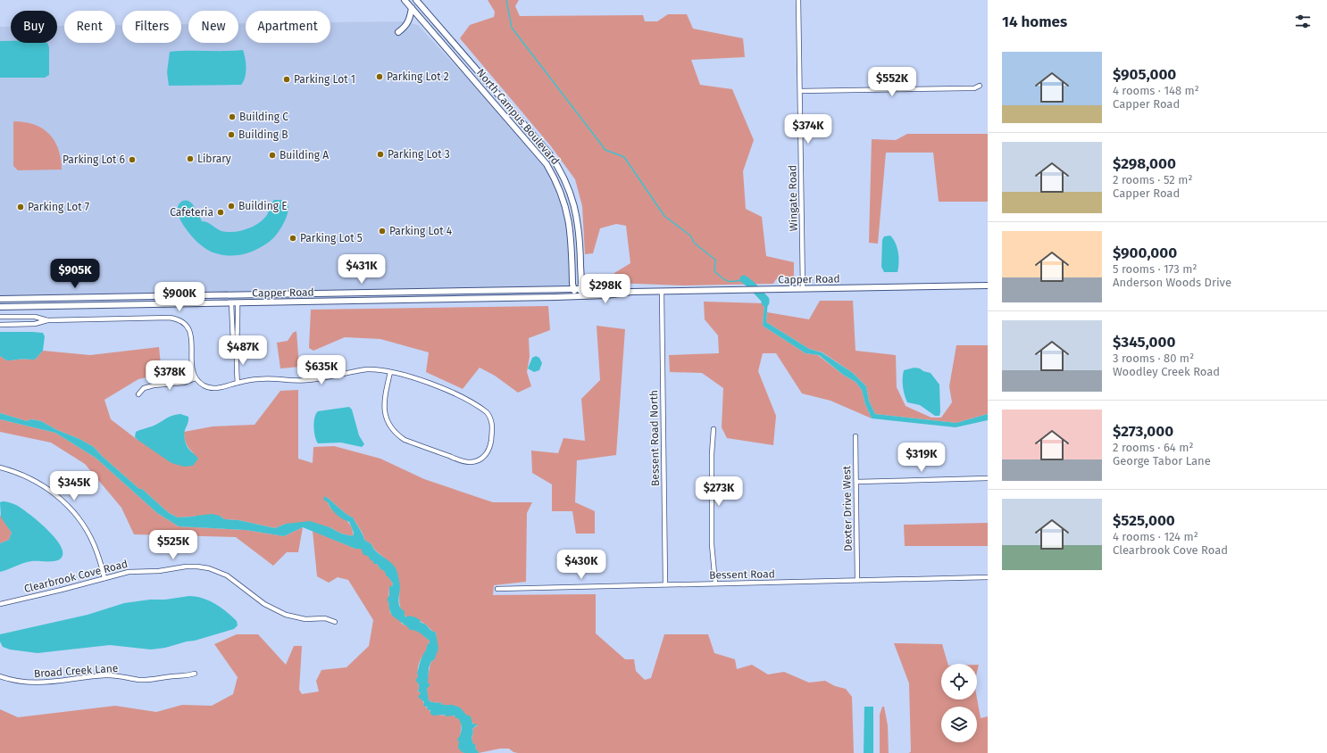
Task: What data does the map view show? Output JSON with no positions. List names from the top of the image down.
{
  "streets": {
    "street": [
      "North Campus Boulevard",
      "Wingate Road",
      "Capper Road",
      "Bessent Road North",
      "Dexter Drive West",
      "Bessent Road",
      "Clearbrook Cove Road",
      "Broad Creek Lane"
    ]
  },
  "crossings": [
    ["North Campus Boulevard", "Capper Road"],
    ["Wingate Road", "Capper Road"],
    ["Capper Road", "Bessent Road North"],
    ["Bessent Road North", "Bessent Road"],
    ["Dexter Drive West", "Bessent Road"]
  ],
  "places": [
    "Parking Lot 2",
    "Parking Lot 1",
    "Building C",
    "Building B",
    "Parking Lot 3",
    "Building A",
    "Library",
    "Parking Lot 6",
    "Building E",
    "Parking Lot 7",
    "Cafeteria",
    "Parking Lot 4",
    "Parking Lot 5"
  ],
  "page": {
    "heading": "14 homes",
    "chip": [
      "Buy",
      "Rent",
      "Filters",
      "New",
      "Apartment"
    ],
    "list": [
      {
        "name": "$905,000",
        "note": "4 rooms · 148 m² · Capper Road"
      },
      {
        "name": "$298,000",
        "note": "2 rooms · 52 m² · Capper Road"
      },
      {
        "name": "$900,000",
        "note": "5 rooms · 173 m² · Anderson Woods Drive"
      },
      {
        "name": "$345,000",
        "note": "3 rooms · 80 m² · Woodley Creek Road"
      },
      {
        "name": "$273,000",
        "note": "2 rooms · 64 m² · George Tabor Lane"
      },
      {
        "name": "$525,000",
        "note": "4 rooms · 124 m² · Clearbrook Cove Road"
      }
    ],
    "price": [
      "$552K",
      "$374K",
      "$431K",
      "$905K",
      "$298K",
      "$900K",
      "$487K",
      "$635K",
      "$378K",
      "$319K",
      "$345K",
      "$273K",
      "$525K",
      "$430K"
    ]
  }
}
